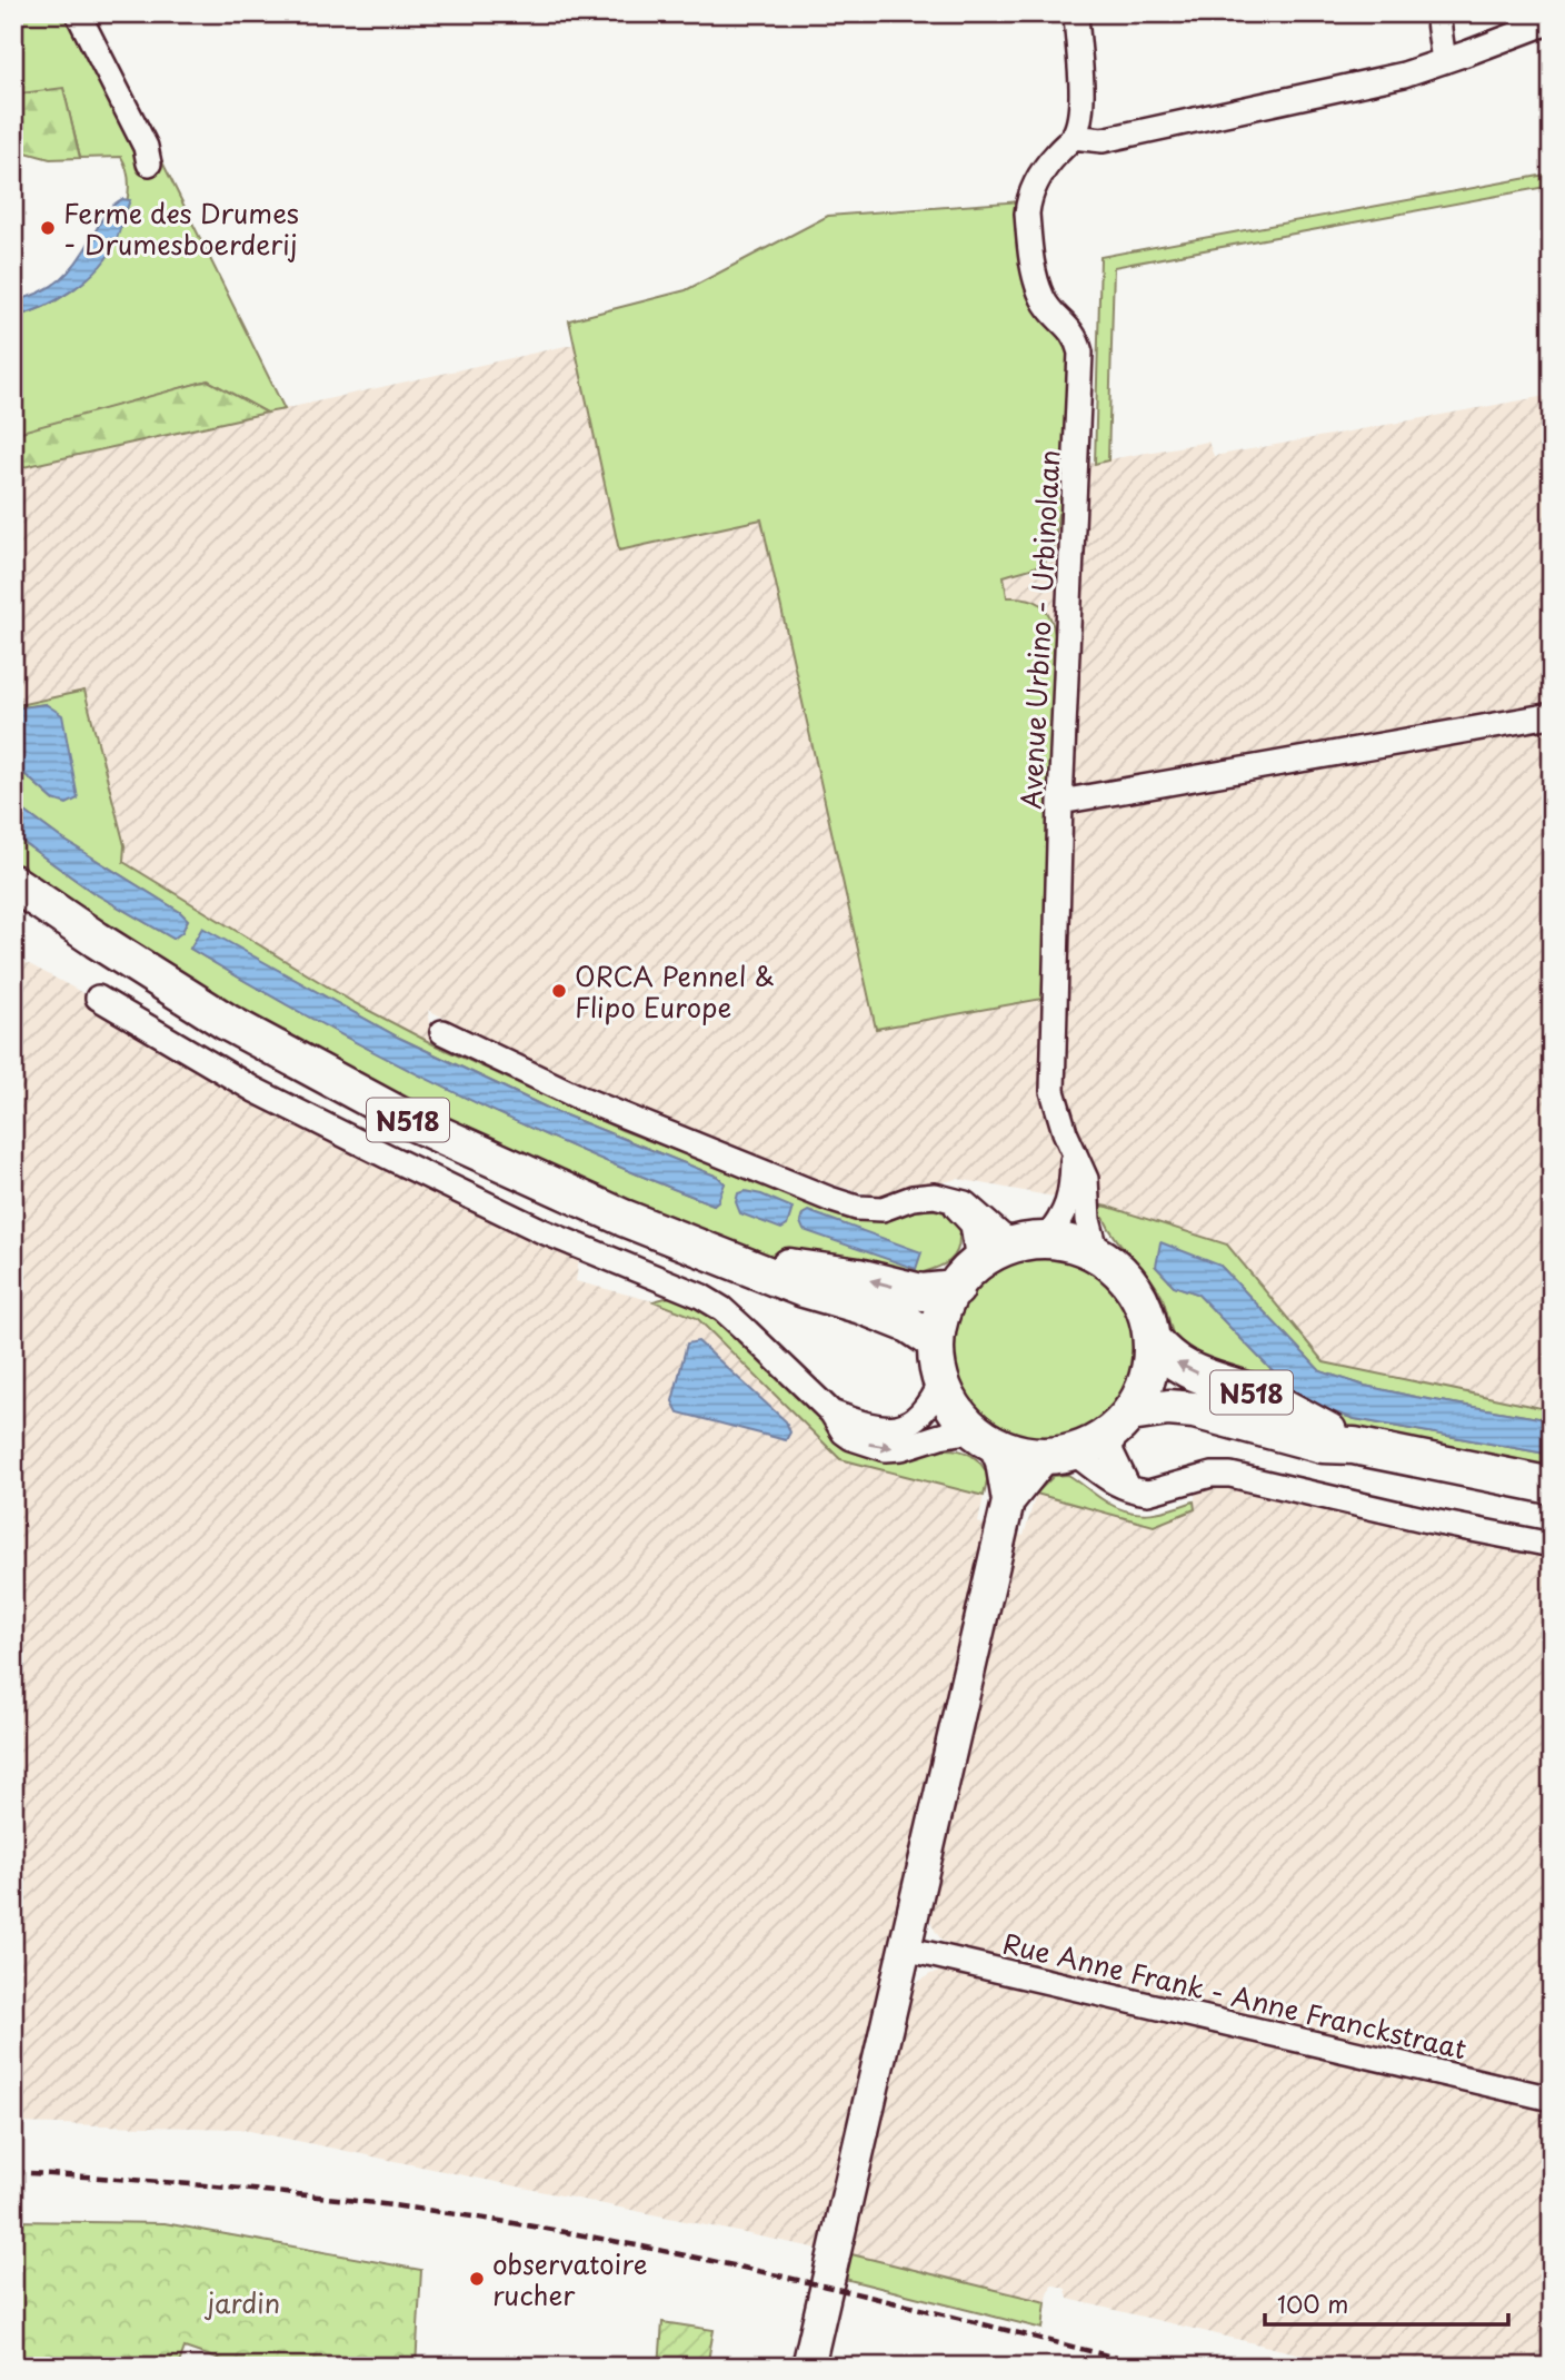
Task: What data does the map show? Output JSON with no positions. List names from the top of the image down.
{
  "streets": {
    "highway": ["N518"],
    "street": ["Avenue Urbino - Urbinolaan", "Rue Anne Frank - Anne Franckstraat"]
  },
  "crossings": [
    ["Avenue Urbino - Urbinolaan", "N518"]
  ],
  "parks": ["jardin"],
  "places": ["Ferme des Drumes - Drumesboerderij", "ORCA Pennel & Flipo Europe", "observatoire rucher"],
  "scale_bar": "100 m"
}
